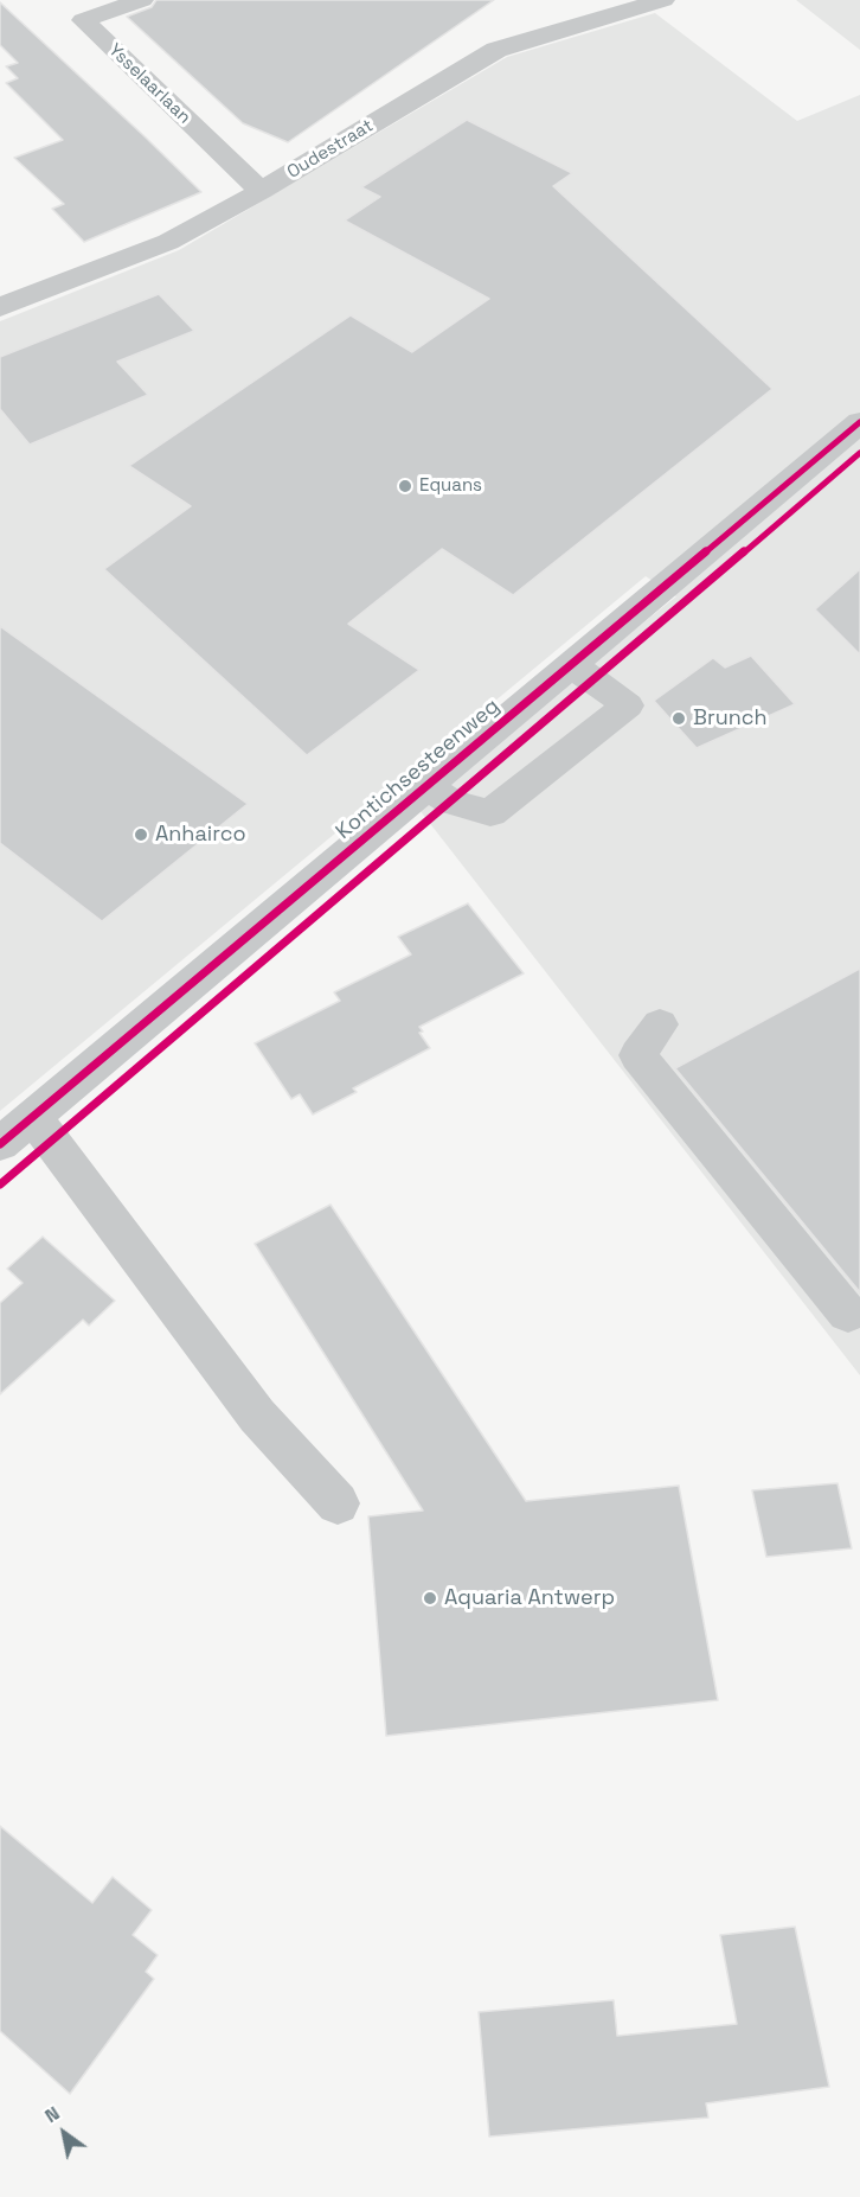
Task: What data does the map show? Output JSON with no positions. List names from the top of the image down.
{
  "streets": {
    "street": ["Ysselaarlaan", "Oudestraat", "Kontichsesteenweg"]
  },
  "crossings": [
    ["Ysselaarlaan", "Oudestraat"]
  ],
  "places": [
    "Equans",
    "Brunch",
    "Anhairco",
    "Aquaria Antwerp"
  ],
  "north": "top left"
}
